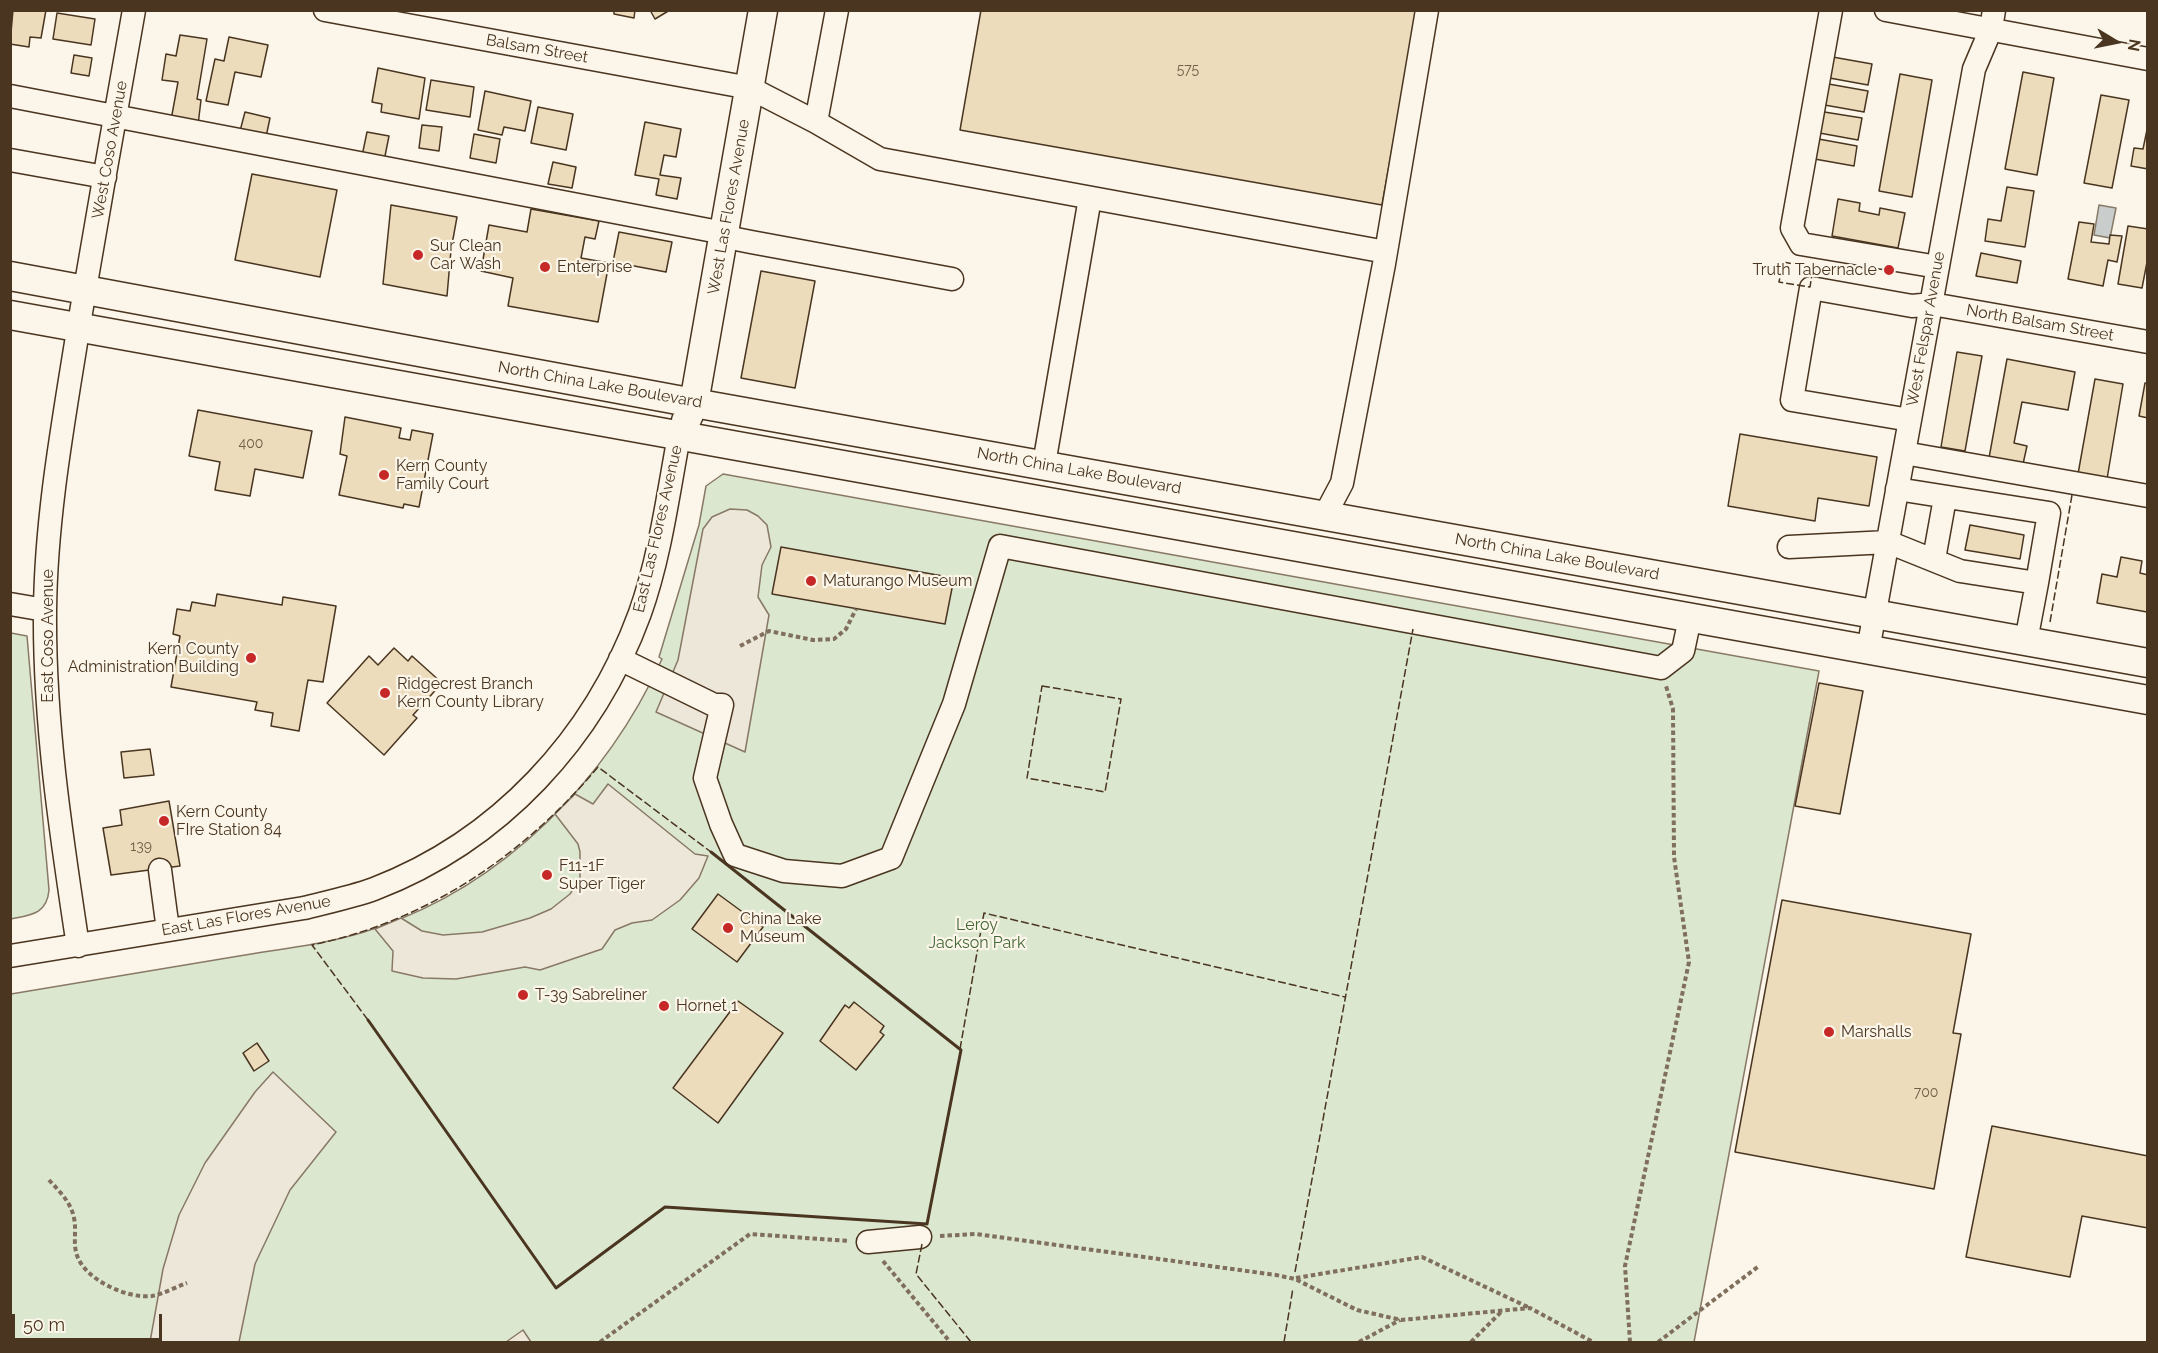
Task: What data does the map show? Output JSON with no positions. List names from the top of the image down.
{
  "streets": {
    "main road": ["West Las Flores Avenue", "North China Lake Boulevard"],
    "street": [
      "Balsam Street",
      "West Coso Avenue",
      "North Balsam Street",
      "West Felspar Avenue",
      "East Las Flores Avenue",
      "East Coso Avenue"
    ]
  },
  "crossings": [
    ["Balsam Street", "West Las Flores Avenue"],
    ["West Coso Avenue", "North China Lake Boulevard"],
    ["West Coso Avenue", "East Coso Avenue"],
    ["West Las Flores Avenue", "North China Lake Boulevard"],
    ["West Las Flores Avenue", "East Las Flores Avenue"],
    ["North Balsam Street", "West Felspar Avenue"],
    ["West Felspar Avenue", "North China Lake Boulevard"],
    ["North China Lake Boulevard", "East Las Flores Avenue"],
    ["North China Lake Boulevard", "East Coso Avenue"],
    ["East Las Flores Avenue", "East Coso Avenue"]
  ],
  "parks": ["Leroy Jackson Park"],
  "places": [
    "Sur Clean Car Wash",
    "Enterprise",
    "Truth Tabernacle",
    "Kern County Family Court",
    "Maturango Museum",
    "Kern County Administration Building",
    "Ridgecrest Branch Kern County Library",
    "Kern County FIre Station 84",
    "F11-1F Super Tiger",
    "China Lake Museum",
    "T-39 Sabreliner",
    "Hornet 1",
    "Marshalls"
  ],
  "house_numbers": [
    "575",
    "400",
    "139",
    "700"
  ],
  "scale_bar": "50 m",
  "north": "right"
}
